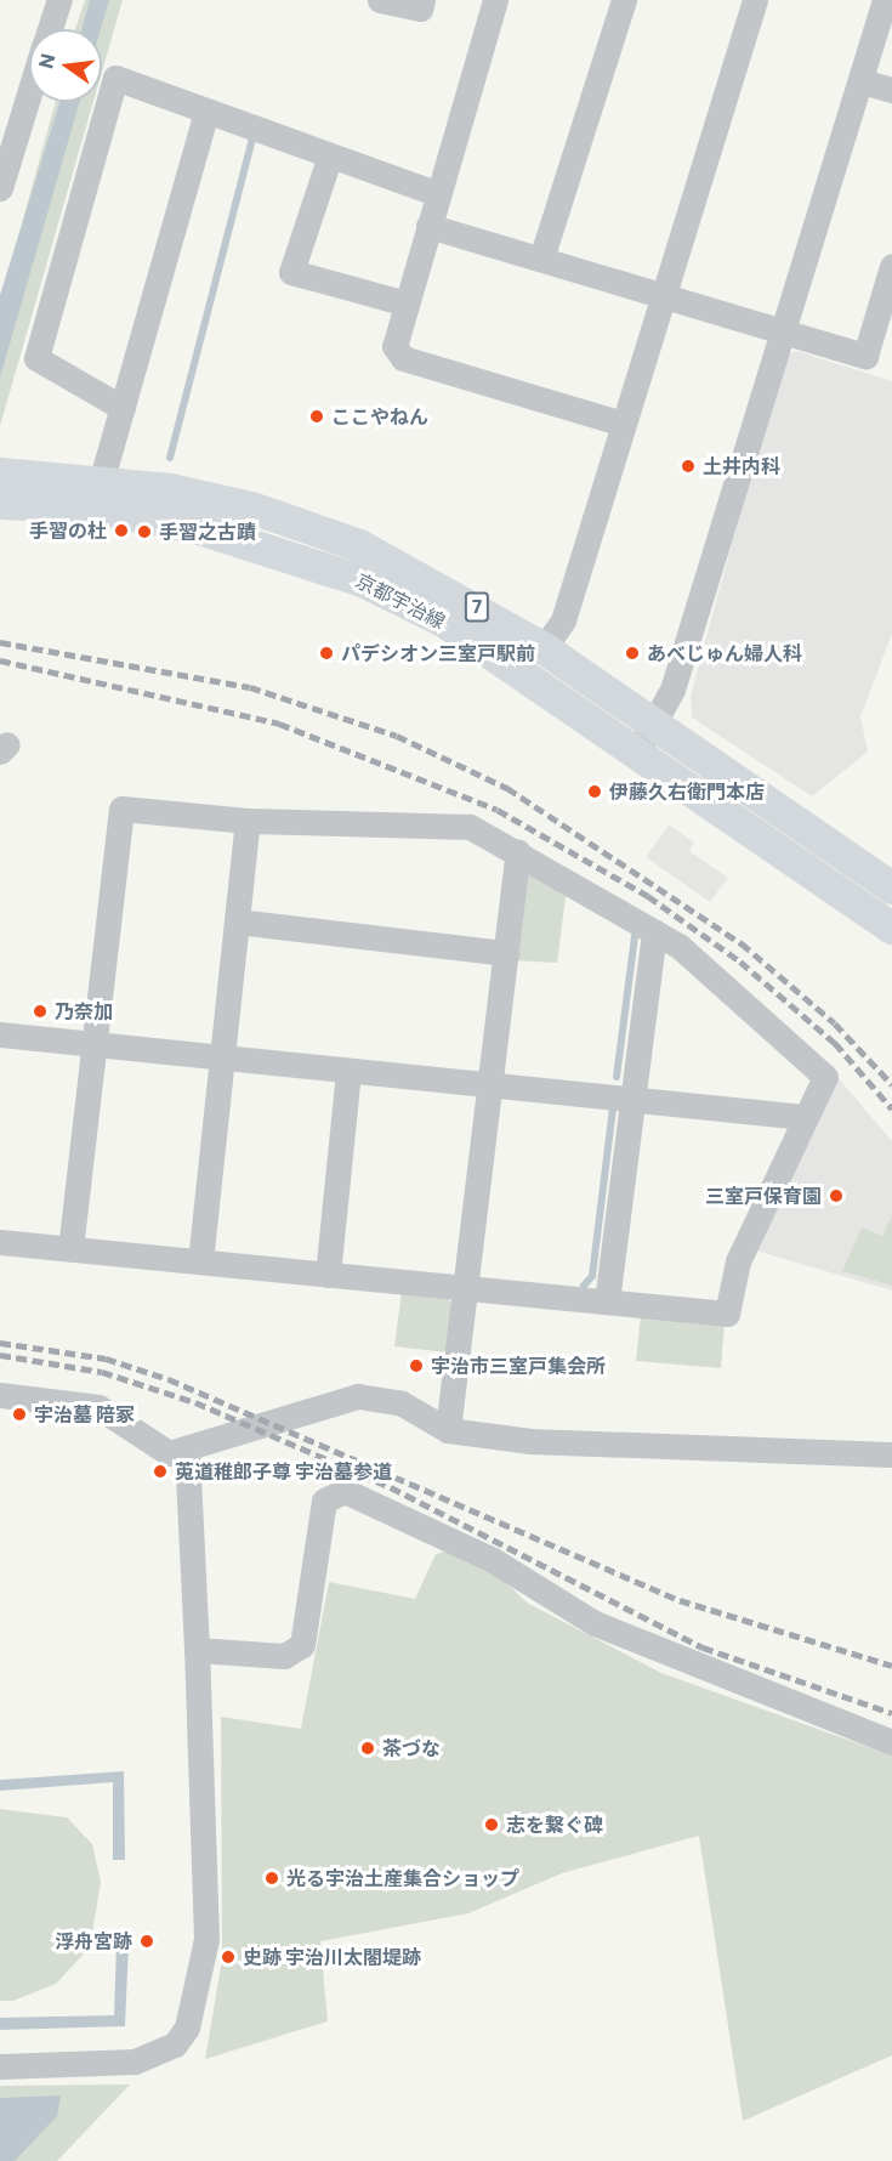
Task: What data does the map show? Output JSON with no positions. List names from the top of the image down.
{
  "streets": {
    "main road": ["京都宇治線", "7"]
  },
  "places": [
    "ここやねん",
    "土井内科",
    "手習の杜",
    "手習之古蹟",
    "パデシオン三室戸駅前",
    "あべじゅん婦人科",
    "伊藤久右衛門本店",
    "乃奈加",
    "三室戸保育園",
    "宇治市三室戸集会所",
    "宇治墓 陪冢",
    "莵道稚郎子尊 宇治墓参道",
    "茶づな",
    "志を繋ぐ碑",
    "光る宇治土産集合ショップ",
    "浮舟宮跡",
    "史跡 宇治川太閤堤跡"
  ],
  "north": "left"
}
